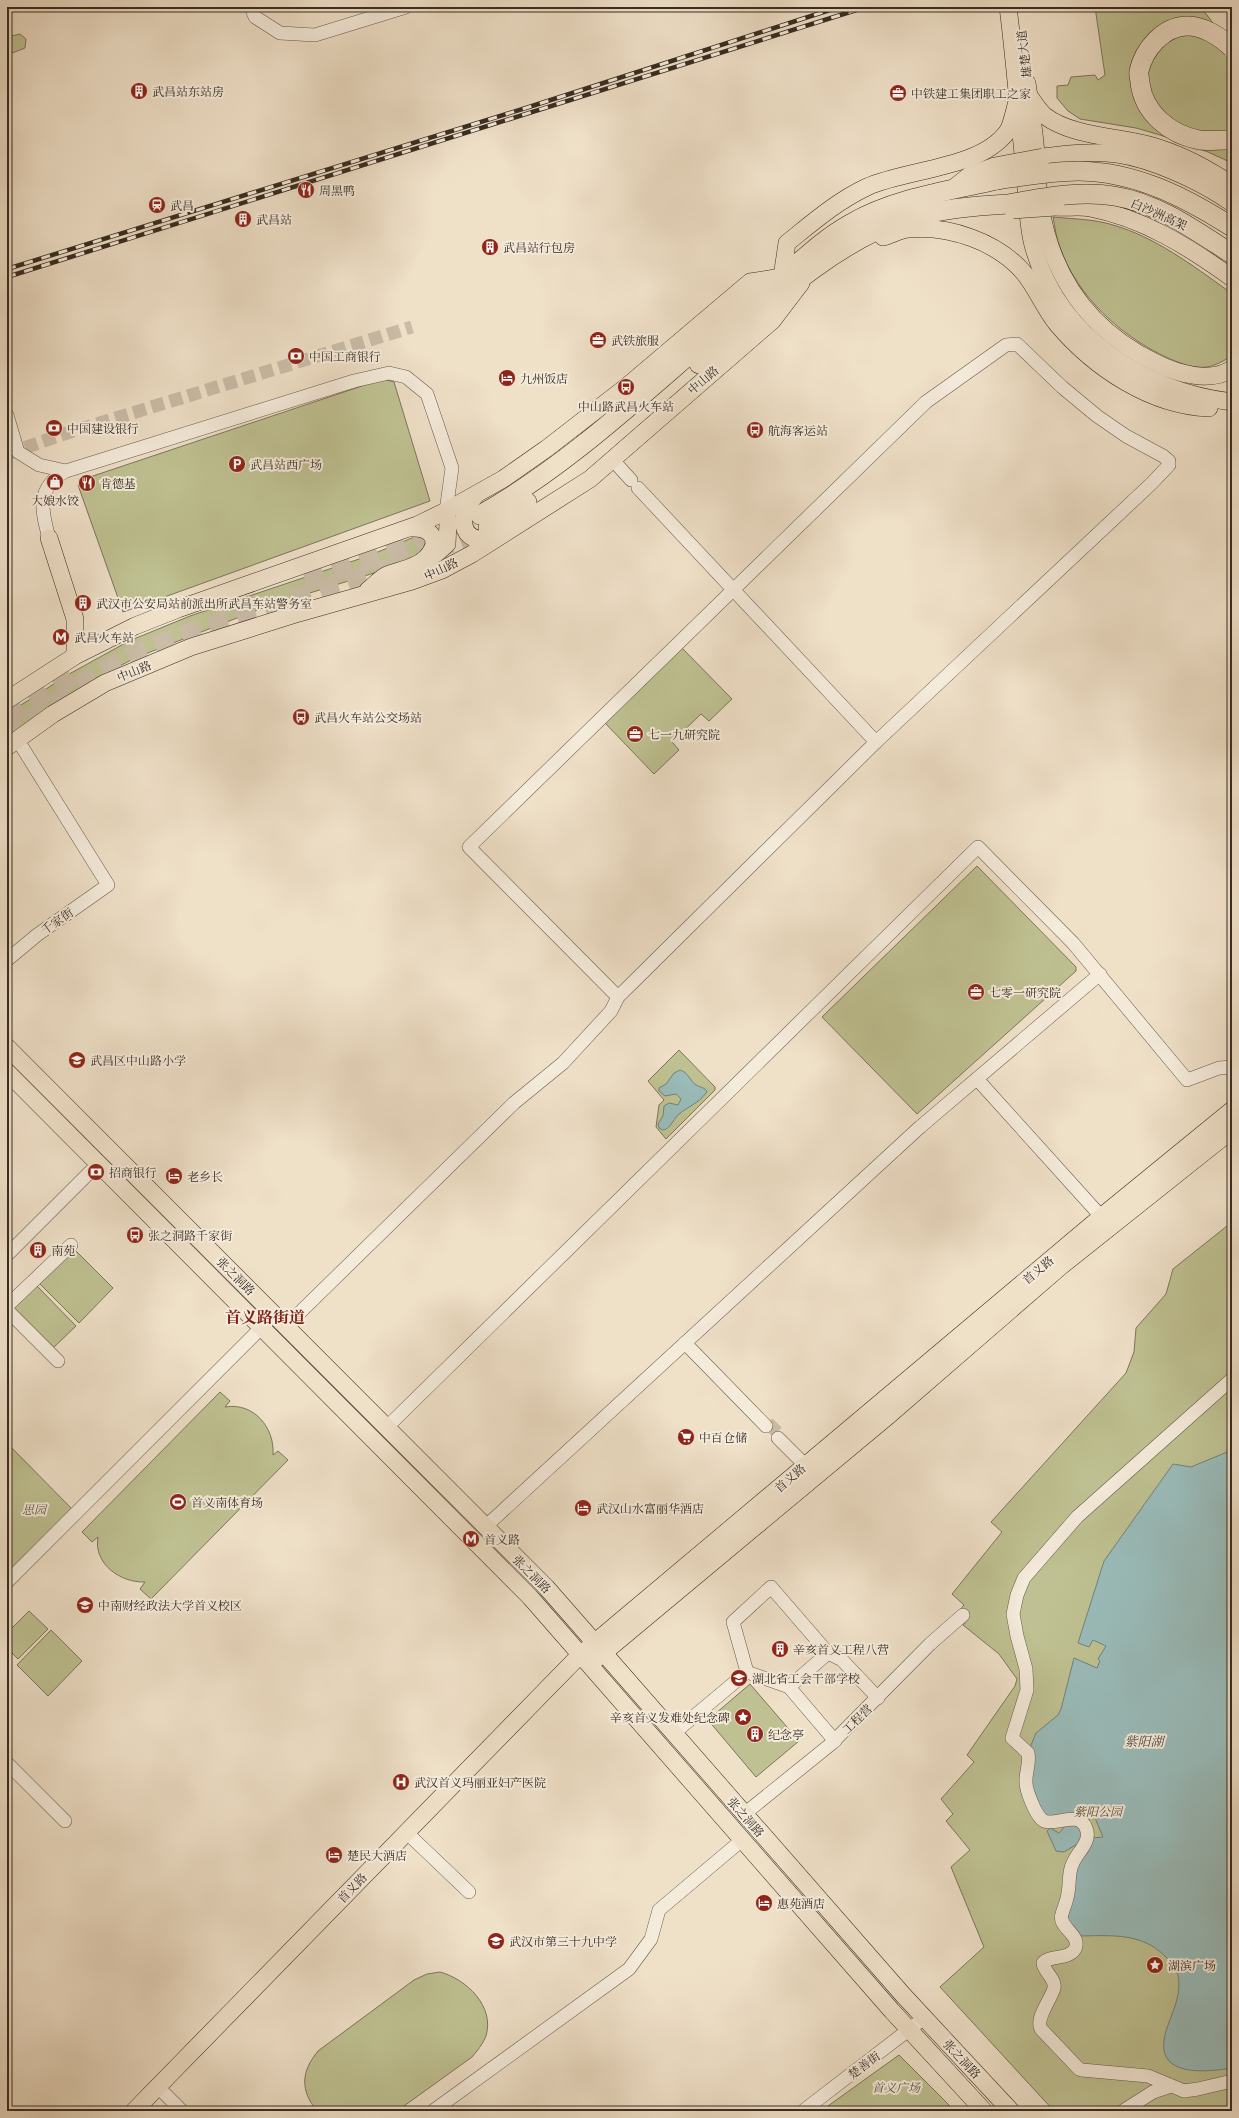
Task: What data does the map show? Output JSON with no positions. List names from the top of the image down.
{
  "streets": {
    "highway": ["白沙洲高架"],
    "main road": [
      "雄楚大道",
      "中山路",
      "首义路",
      "张之洞路"
    ],
    "street": ["千家街", "工程营", "楚善街"]
  },
  "crossings": [
    ["白沙洲高架", "中山路"],
    ["中山路", "千家街"],
    ["首义路", "张之洞路"],
    ["张之洞路", "工程营"],
    ["张之洞路", "楚善街"]
  ],
  "districts": ["首义路街道"],
  "water": ["紫阳湖"],
  "parks": ["思园", "紫阳公园", "首义广场"],
  "places": {
    "building": [
      "武昌站东站房",
      "武昌站",
      "武昌站行包房",
      "武汉市公安局站前派出所武昌车站警务室",
      "南苑",
      "辛亥首义工程八营",
      "纪念亭"
    ],
    "office": [
      "中铁建工集团职工之家",
      "武铁旅服",
      "七一九研究院",
      "七零一研究院"
    ],
    "restaurant": ["周黑鸭", "肯德基"],
    "station": ["武昌"],
    "bank": ["中国工商银行", "中国建设银行", "招商银行"],
    "hotel": [
      "九州饭店",
      "老乡长",
      "武汉山水富丽华酒店",
      "楚民大酒店",
      "惠苑酒店"
    ],
    "bus stop": [
      "中山路武昌火车站",
      "航海客运站",
      "武昌火车站公交场站",
      "张之洞路千家街"
    ],
    "parking": ["武昌站西广场"],
    "shop": ["大娘水饺"],
    "metro station": ["武昌火车站", "首义路"],
    "school or university": [
      "武昌区中山路小学",
      "中南财经政法大学首义校区",
      "湖北省工会干部学校",
      "武汉市第三十九中学"
    ],
    "supermarket": ["中百仓储"],
    "sports": ["首义南体育场"],
    "place": ["辛亥首义发难处纪念碑", "湖滨广场"],
    "hospital": ["武汉首义玛丽亚妇产医院"]
  }
}
